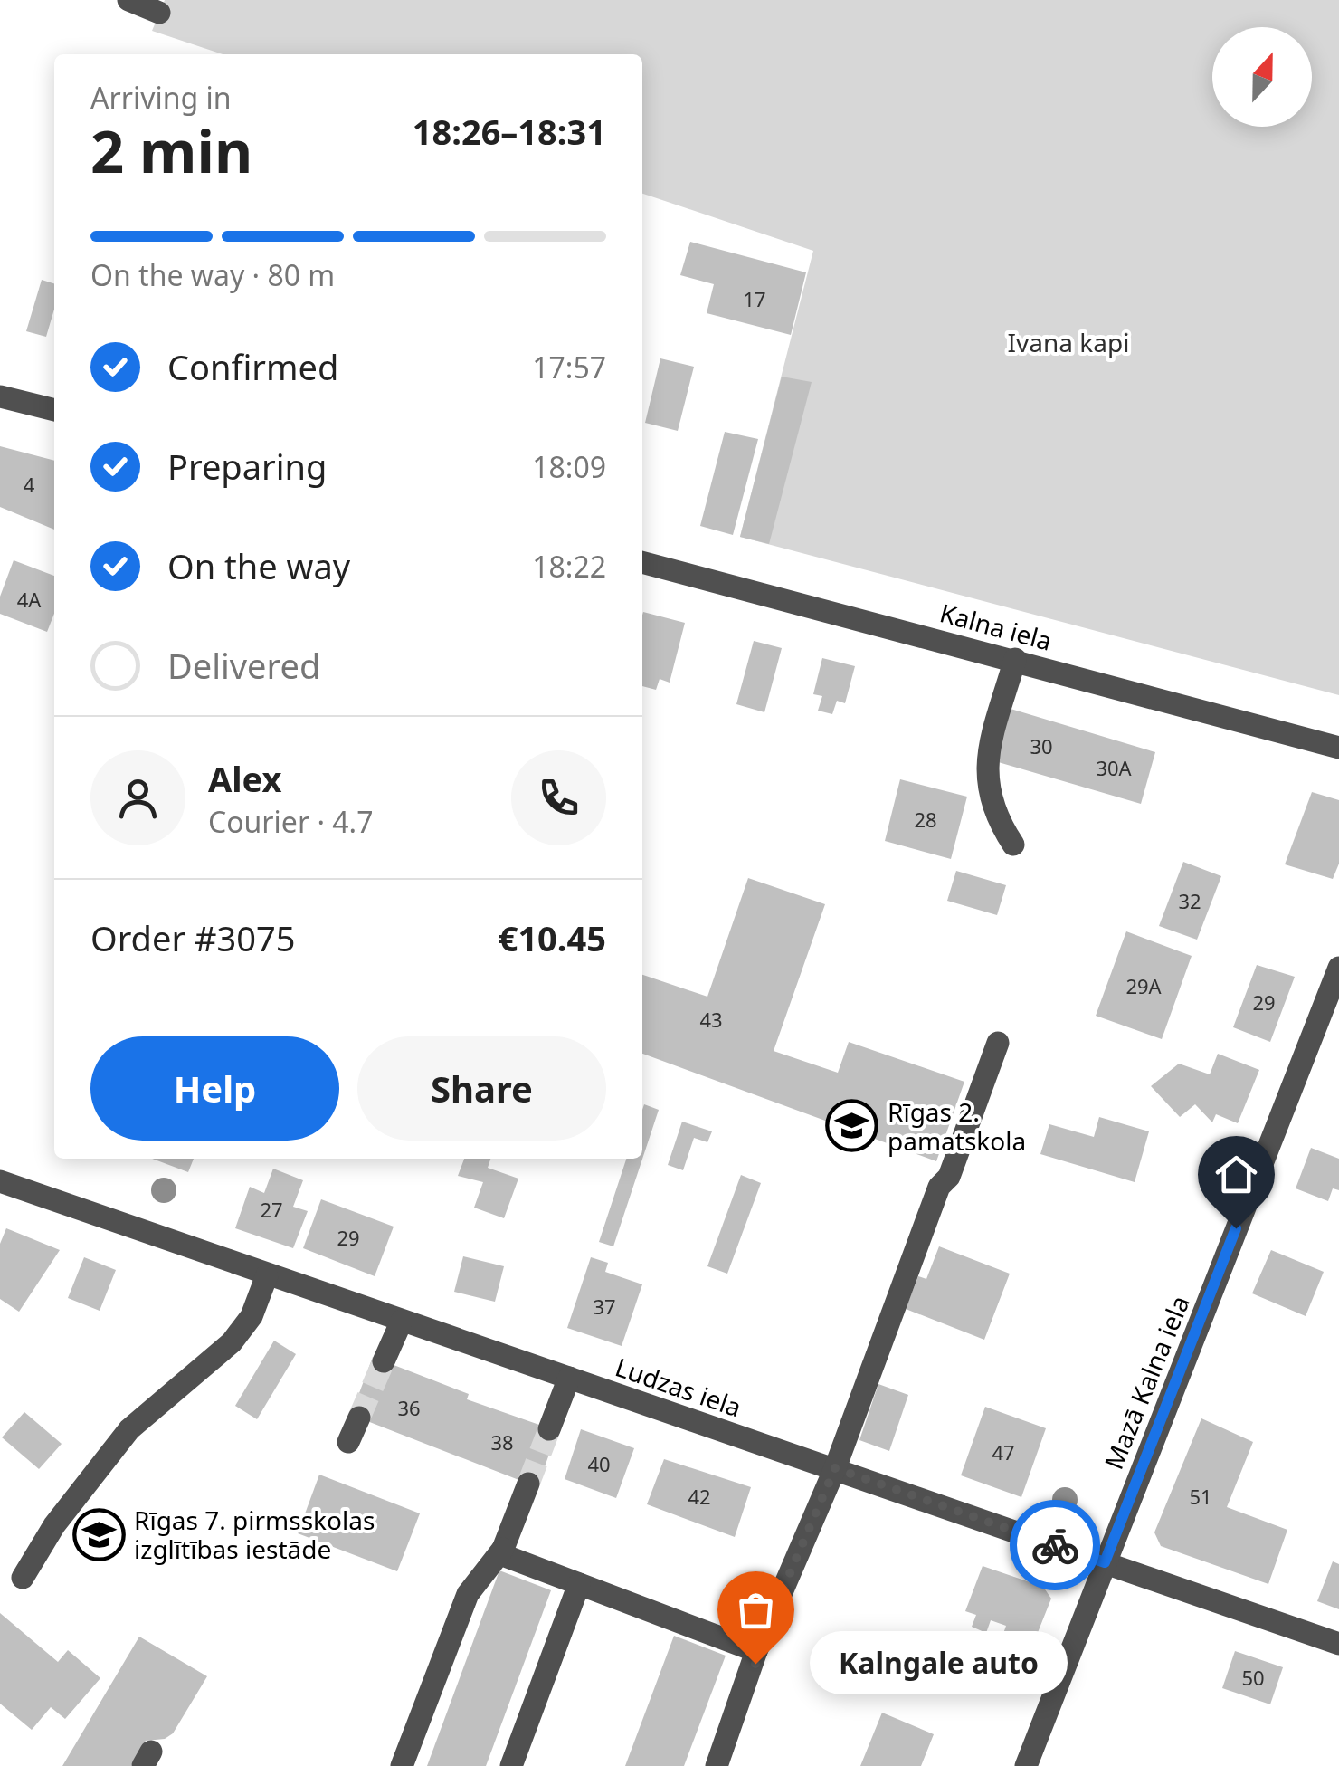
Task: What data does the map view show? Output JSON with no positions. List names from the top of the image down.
{
  "streets": {
    "street": ["Kalna iela", "Mazā Kalna iela", "Ludzas iela"]
  },
  "crossings": [
    ["Mazā Kalna iela", "Ludzas iela"]
  ],
  "parks": ["Ivana kapi"],
  "places": {
    "school or university": ["Rīgas 2. pamatskola", "Rīgas 7. pirmsskolas izglītības iestāde"],
    "other": ["Kalngale auto"]
  },
  "house_numbers": [
    "17",
    "4",
    "4A",
    "30",
    "30A",
    "28",
    "32",
    "29A",
    "29",
    "43",
    "27",
    "29",
    "37",
    "36",
    "38",
    "47",
    "40",
    "42",
    "51",
    "50"
  ],
  "north": "top",
  "page": {
    "heading": ["2 min", "Arriving in", "18:26–18:31"],
    "panel": [
      "Alex",
      "Courier · 4.7",
      "Order #3075",
      "€10.45"
    ],
    "bar": "On the way · 80 m",
    "list": [
      ["Confirmed", "17:57"],
      ["Preparing", "18:09"],
      ["On the way", "18:22"],
      "Delivered"
    ],
    "buttons": ["Help", "Share"],
    "bubble": "Kalngale auto"
  }
}
